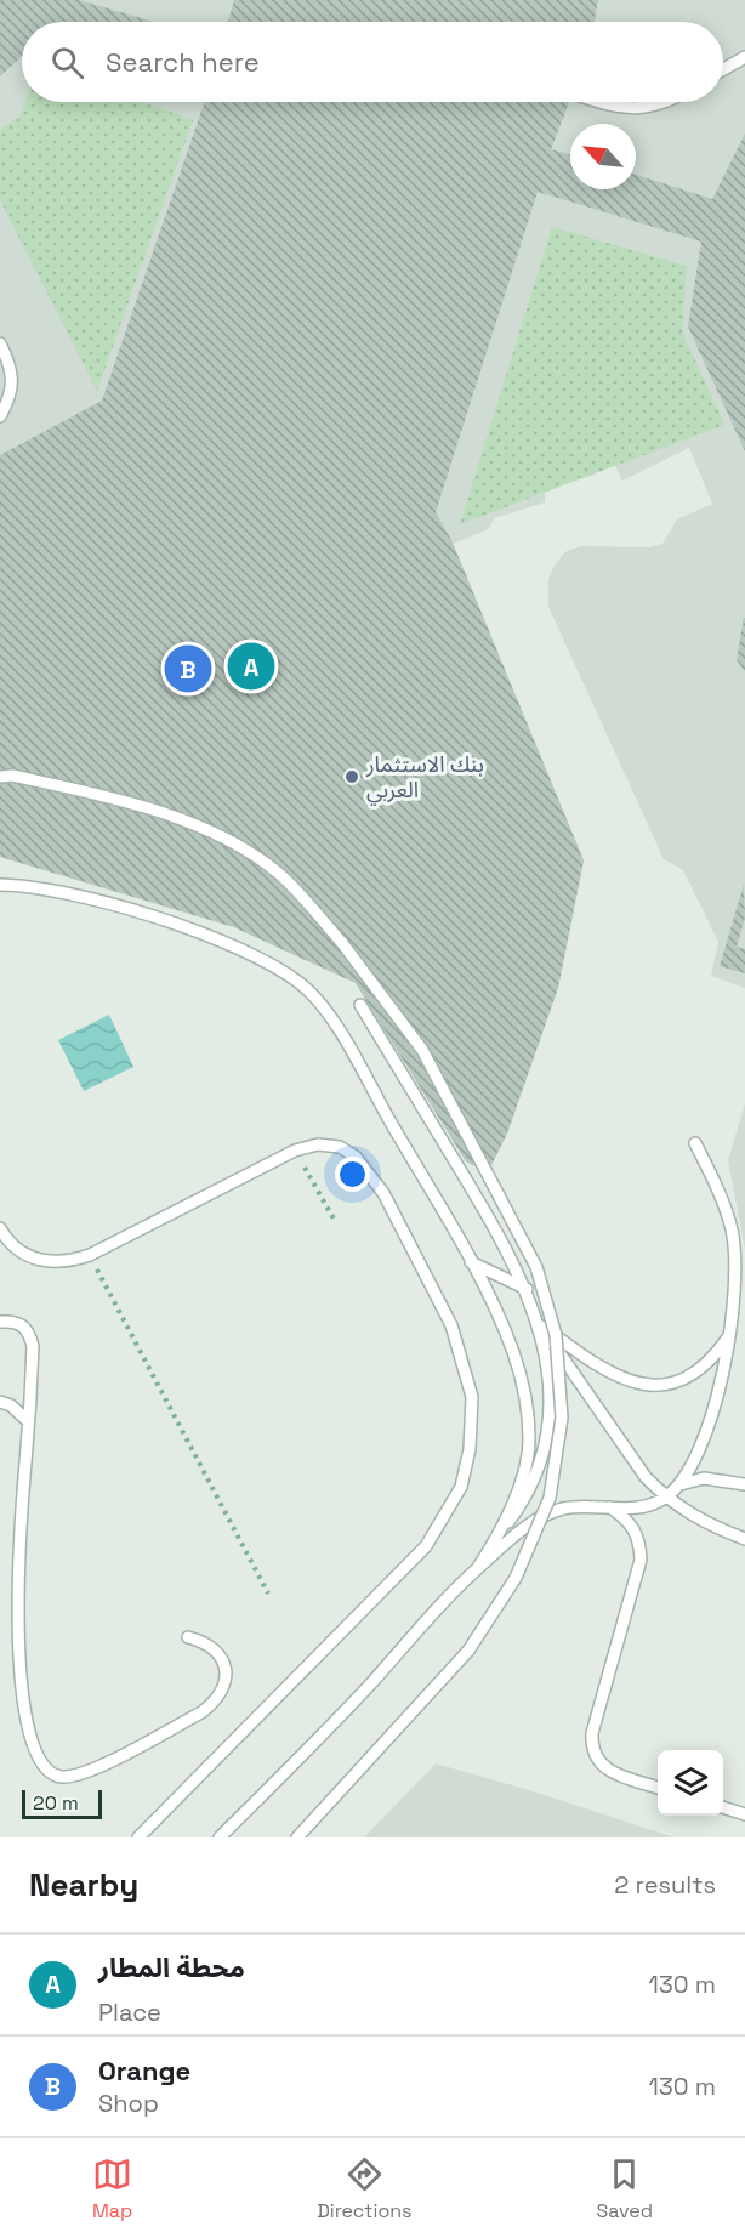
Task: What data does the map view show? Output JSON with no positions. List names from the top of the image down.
{
  "places": ["بنك الاستثمار العربي"],
  "scale_bar": "20 m",
  "north": "top left",
  "page": {
    "search": "Search here",
    "pins": ["A", "B"],
    "scale": "20 m",
    "heading": ["Nearby", "2 results"],
    "list": [
      {
        "mark": "A",
        "name": "محطة المطار",
        "note": "Place",
        "value": "130 m"
      },
      {
        "mark": "B",
        "name": "Orange",
        "note": "Shop",
        "value": "130 m"
      }
    ],
    "nav": ["Map", "Directions", "Saved"]
  }
}
